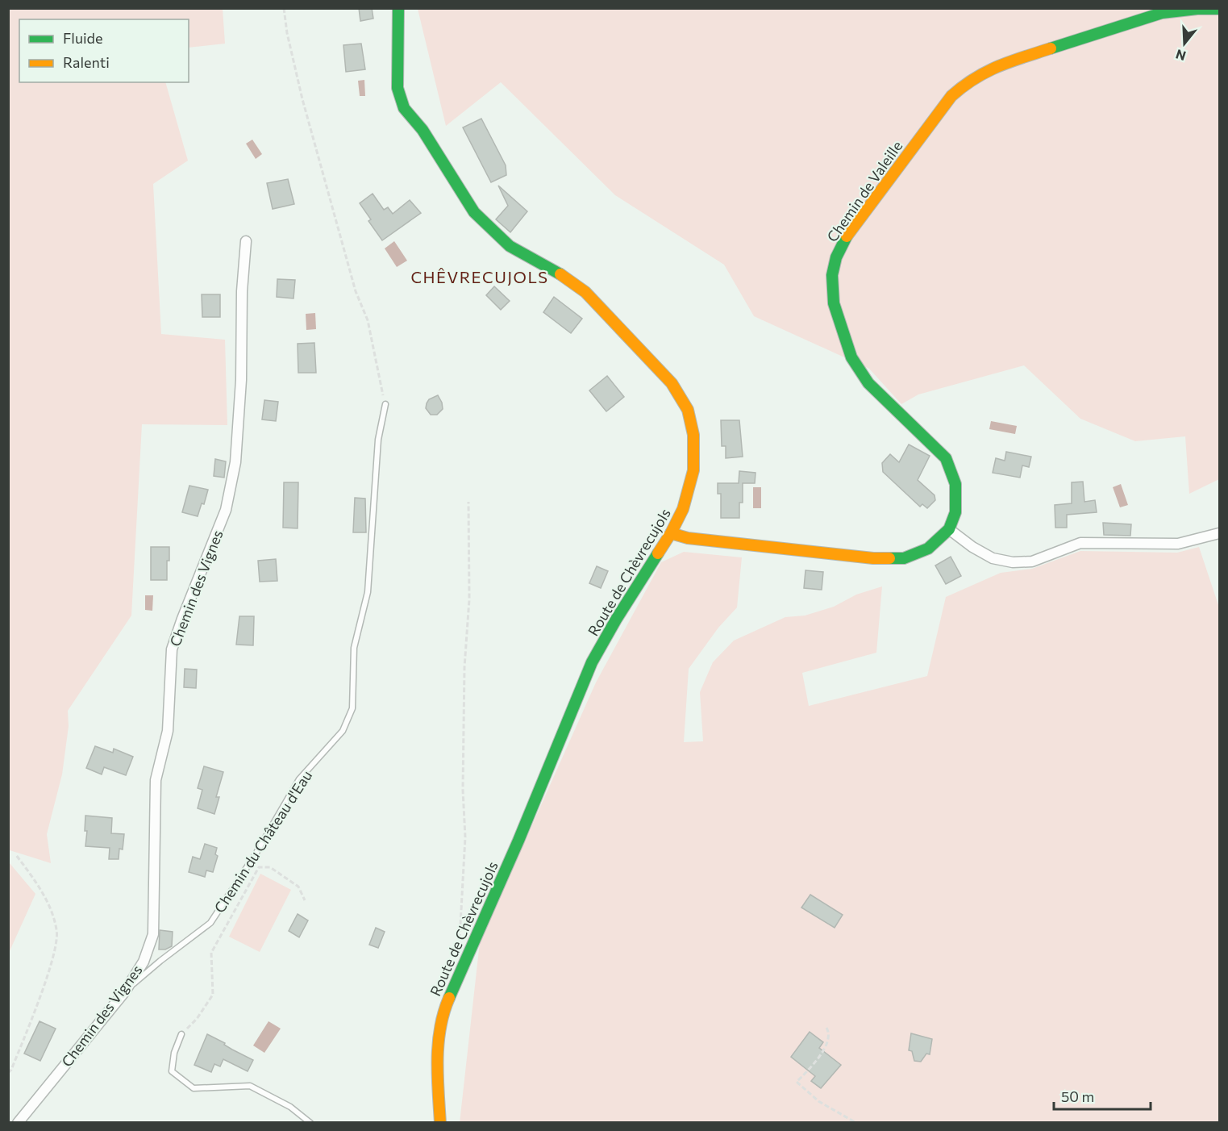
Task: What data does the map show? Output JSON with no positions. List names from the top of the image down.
{
  "streets": {
    "street": ["Chemin de Valeille", "Route de Chèvrecujols", "Chemin des Vignes"],
    "lane": ["Chemin du Château d'Eau"]
  },
  "crossings": [
    ["Chemin des Vignes", "Chemin du Château d'Eau"]
  ],
  "districts": ["CHÊVRECUJOLS"],
  "legend": ["Fluide", "Ralenti"],
  "scale_bar": "50 m",
  "north": "bottom"
}
